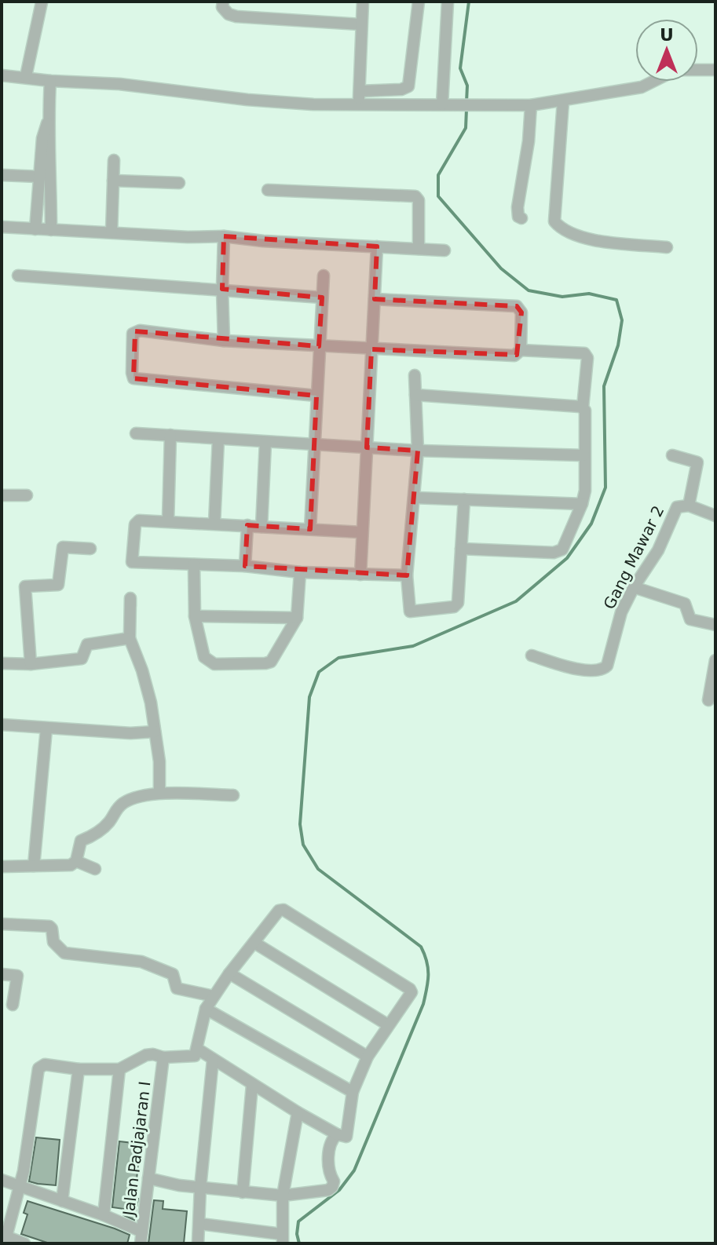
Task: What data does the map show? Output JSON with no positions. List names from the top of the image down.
{
  "streets": {
    "street": ["Gang Mawar 2", "Jalan Padjajaran I"]
  },
  "north": "top"
}
